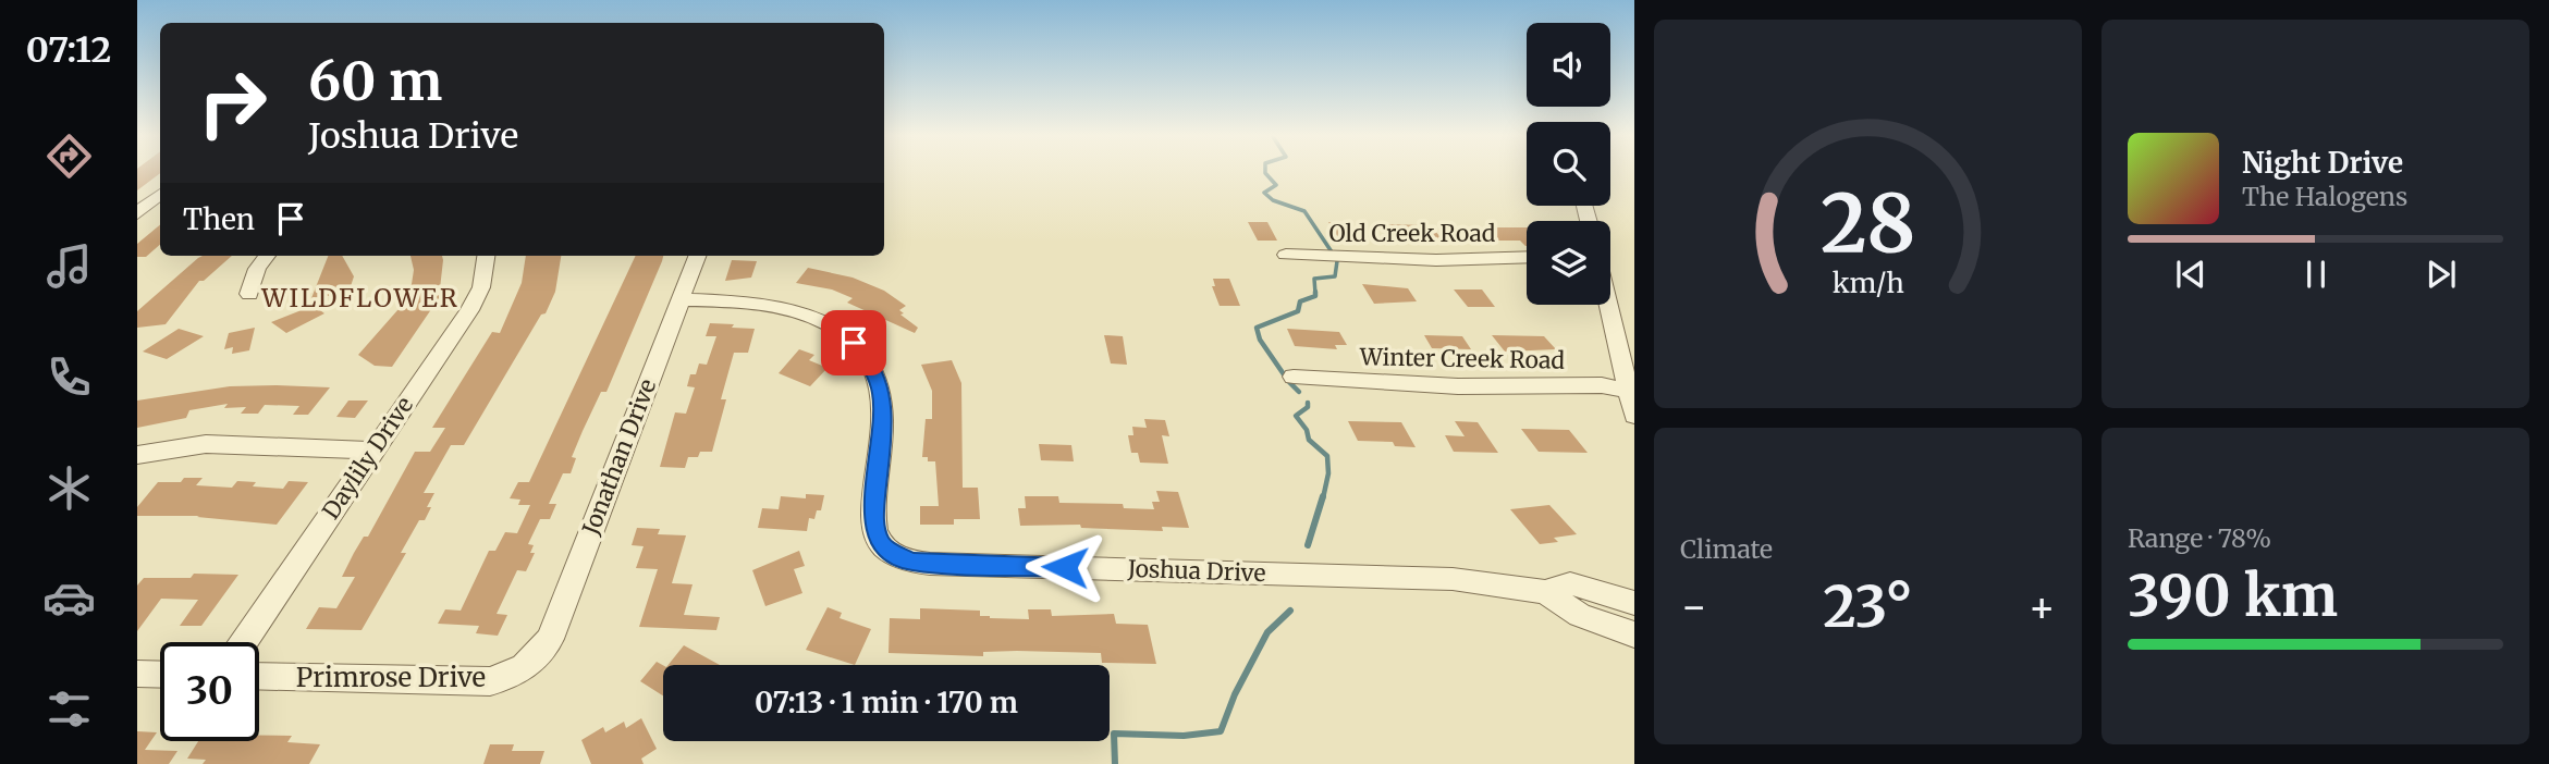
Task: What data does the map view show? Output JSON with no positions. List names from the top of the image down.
{
  "streets": {
    "street": [
      "Old Creek Road",
      "Winter Creek Road",
      "Jonathan Drive",
      "Daylily Drive",
      "Joshua Drive",
      "Primrose Drive"
    ]
  },
  "crossings": [
    ["Jonathan Drive", "Joshua Drive"],
    ["Jonathan Drive", "Primrose Drive"]
  ],
  "districts": ["WILDFLOWER"],
  "page": {
    "tabs": "07:12",
    "turn": ["60 m", "Joshua Drive"],
    "song": ["Night Drive", "The Halogens"],
    "then": "Then",
    "tile": [
      "Climate",
      ["Range · 78%", "390 km"]
    ],
    "heat": ["−", "23°", "+"],
    "limit": "30",
    "trip": "07:13 · 1 min · 170 m",
    "gauge": ["28", "km/h"]
  }
}
